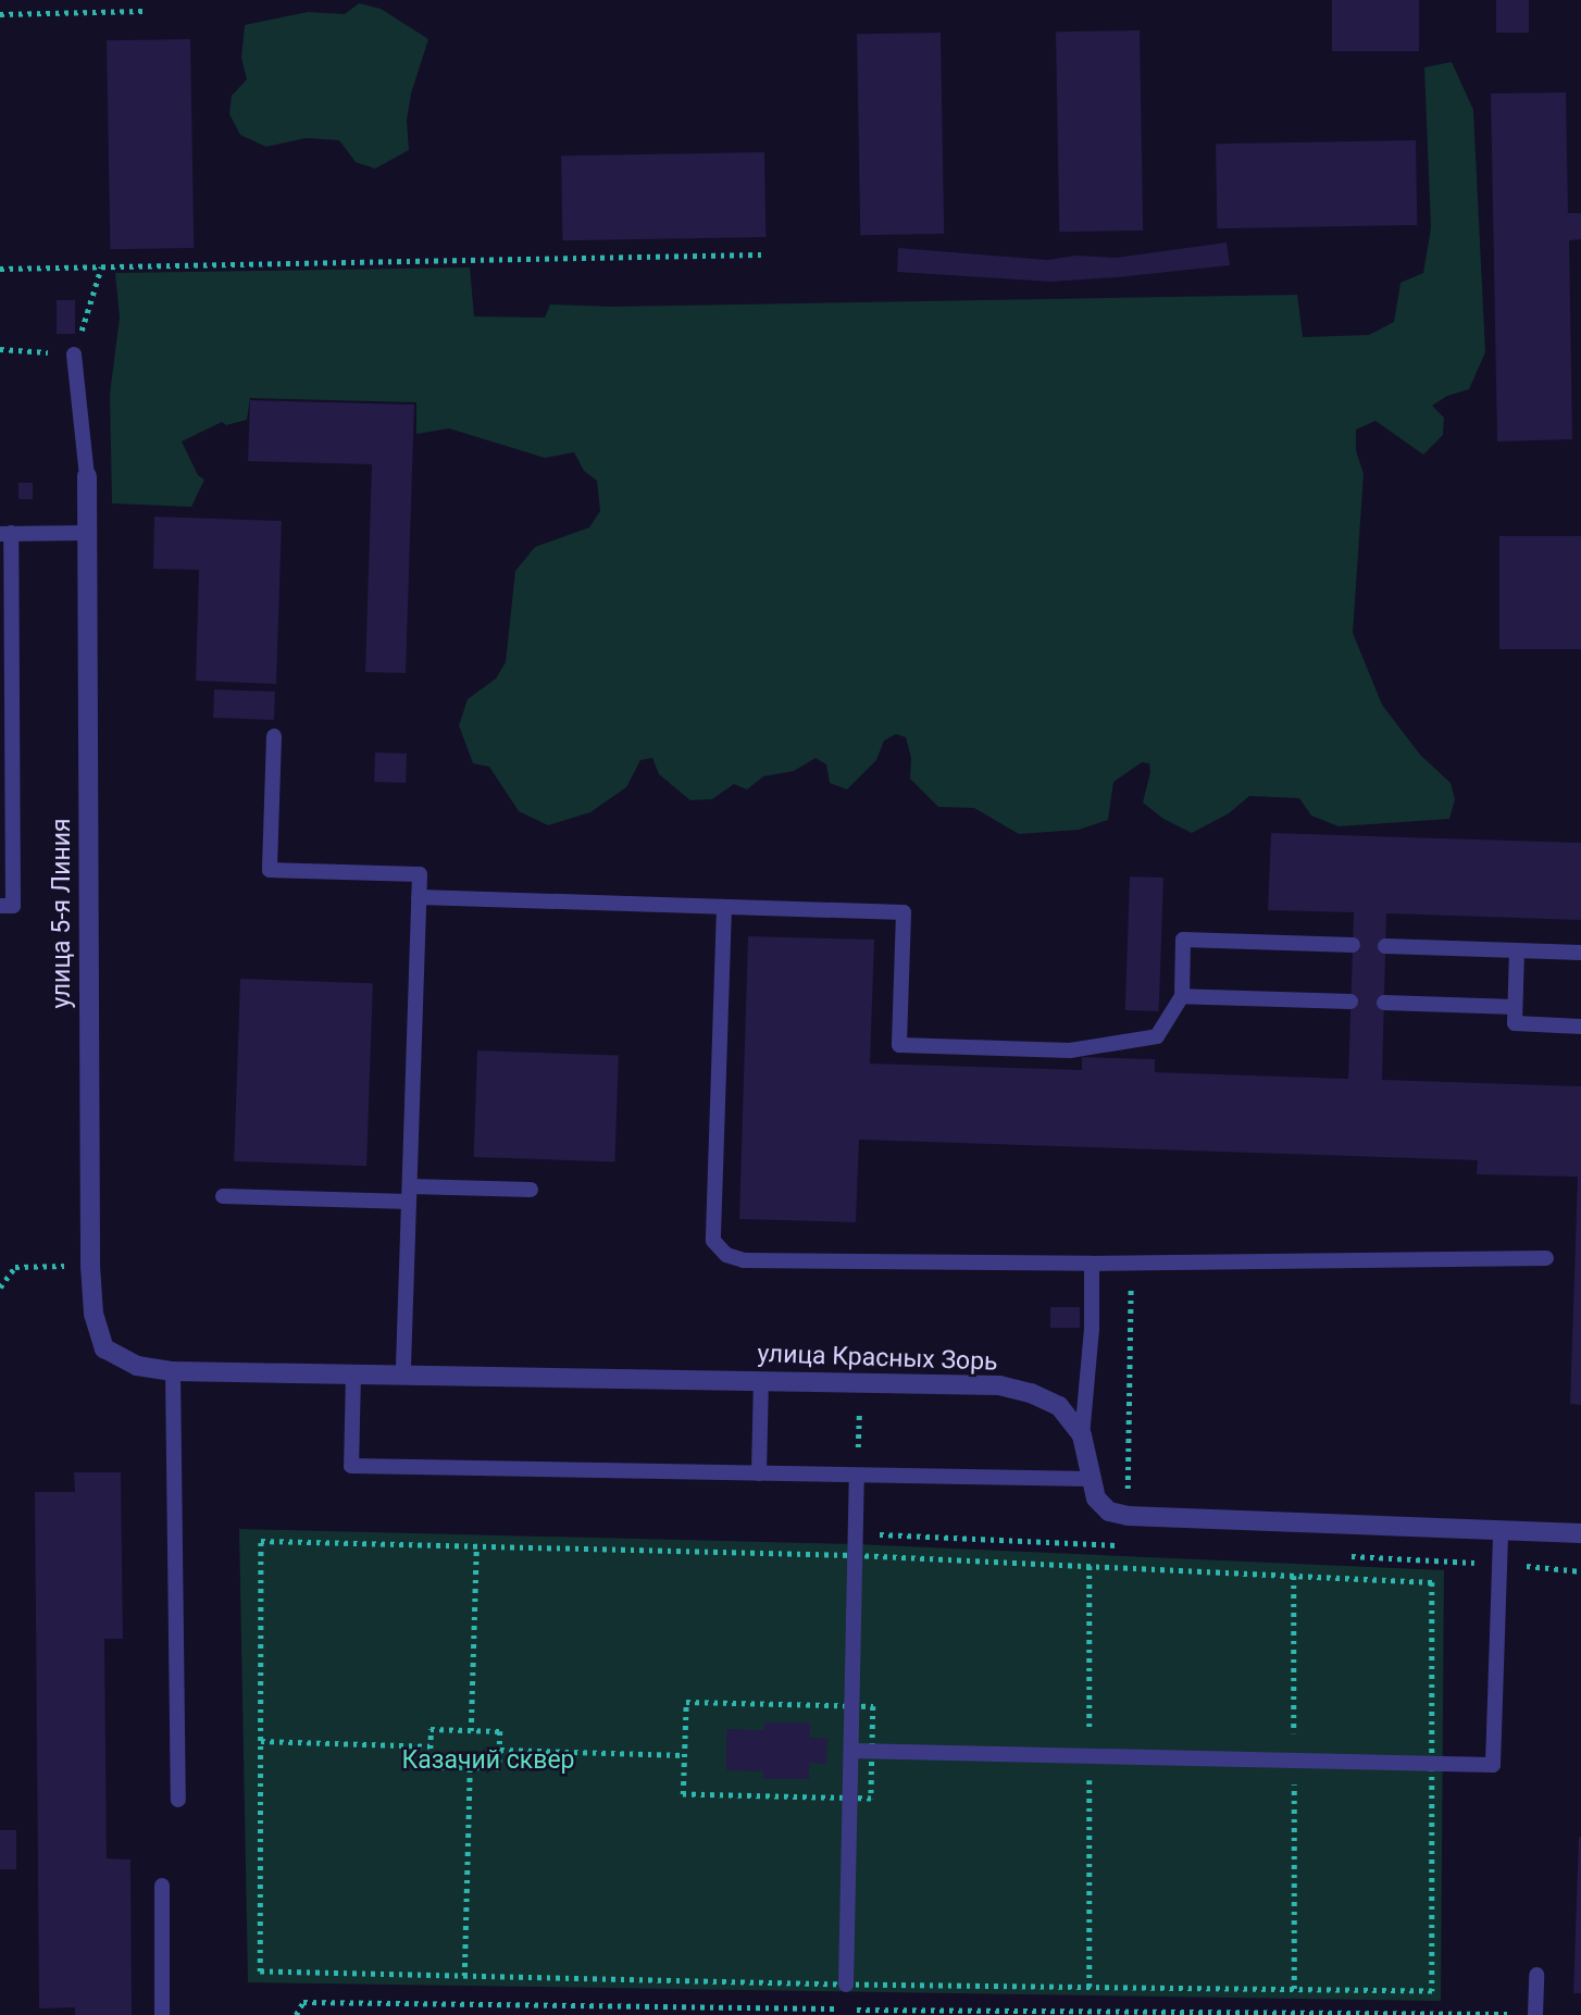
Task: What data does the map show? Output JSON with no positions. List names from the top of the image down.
{
  "streets": {
    "street": ["улица 5-я Линия", "улица Красных Зорь"]
  },
  "crossings": [
    ["улица 5-я Линия", "улица Красных Зорь"]
  ],
  "parks": ["Казачий сквер"]
}
